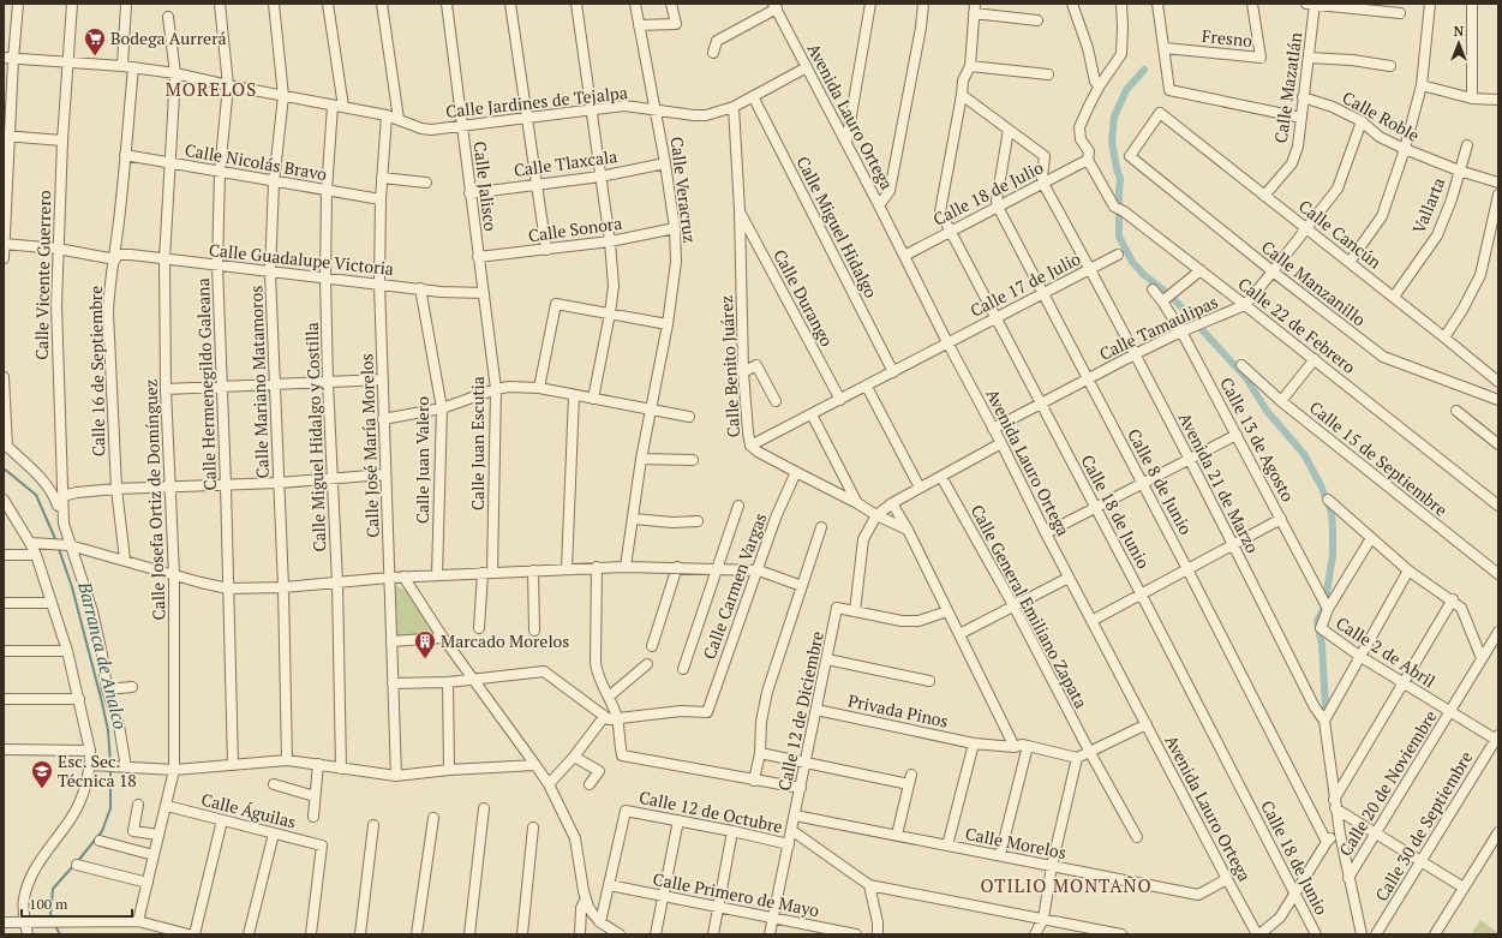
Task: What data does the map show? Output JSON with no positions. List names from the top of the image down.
{
  "streets": {
    "street": [
      "Fresno",
      "Calle Mazatlán",
      "Calle Jardines de Tejalpa",
      "Avenida Lauro Ortega",
      "Calle Roble",
      "Calle Nicolás Bravo",
      "Calle Tlaxcala",
      "Calle Jalisco",
      "Calle Veracruz",
      "Calle 18 de Julio",
      "Vallarta",
      "Calle Miguel Hidalgo",
      "Calle Sonora",
      "Calle Cancún",
      "Calle Guadalupe Victoria",
      "Calle Vicente Guerrero",
      "Calle Manzanillo",
      "Calle 17 de Julio",
      "Calle Durango",
      "Calle 22 de Febrero",
      "Calle Tamaulipas",
      "Calle Benito Juárez",
      "Calle 16 de Septiembre",
      "Calle Mariano Matamoros",
      "Calle Hermenegildo Galeana",
      "Calle Miguel Hidalgo y Costilla",
      "Calle 13 de Agosto",
      "Calle Juan Escutia",
      "Calle José María Morelos",
      "Calle 15 de Septiembre",
      "Calle Juan Valero",
      "Calle 8 de Junio",
      "Avenida 21 de Marzo",
      "Calle Josefa Ortiz de Domínguez",
      "Calle 18 de Junio",
      "Calle Carmen Vargas",
      "Calle General Emiliano Zapata",
      "Calle 2 de Abril",
      "Calle 12 de Diciembre",
      "Privada Pinos",
      "Calle 20 de Noviembre",
      "Calle Águilas",
      "Calle 12 de Octubre",
      "Calle 30 de Septiembre",
      "Calle Morelos",
      "Calle Primero de Mayo"
    ]
  },
  "crossings": [
    ["Calle Mazatlán", "Calle Roble"],
    ["Calle Mazatlán", "Calle Cancún"],
    ["Calle Jardines de Tejalpa", "Avenida Lauro Ortega"],
    ["Calle Jardines de Tejalpa", "Calle Jalisco"],
    ["Calle Jardines de Tejalpa", "Calle Veracruz"],
    ["Calle Jardines de Tejalpa", "Calle Miguel Hidalgo"],
    ["Calle Jardines de Tejalpa", "Calle Benito Juárez"],
    ["Avenida Lauro Ortega", "Calle 18 de Julio"],
    ["Avenida Lauro Ortega", "Calle 17 de Julio"],
    ["Avenida Lauro Ortega", "Calle Tamaulipas"],
    ["Avenida Lauro Ortega", "Calle Morelos"],
    ["Calle Roble", "Vallarta"],
    ["Calle Roble", "Calle Tamaulipas"],
    ["Calle Nicolás Bravo", "Calle 16 de Septiembre"],
    ["Calle Nicolás Bravo", "Calle Mariano Matamoros"],
    ["Calle Nicolás Bravo", "Calle Hermenegildo Galeana"],
    ["Calle Nicolás Bravo", "Calle Miguel Hidalgo y Costilla"],
    ["Calle Nicolás Bravo", "Calle José María Morelos"],
    ["Calle Nicolás Bravo", "Calle Josefa Ortiz de Domínguez"],
    ["Calle Tlaxcala", "Calle Jalisco"],
    ["Calle Tlaxcala", "Calle Veracruz"],
    ["Calle Jalisco", "Calle Sonora"],
    ["Calle Jalisco", "Calle Juan Escutia"],
    ["Calle Veracruz", "Calle Sonora"],
    ["Calle 18 de Julio", "Calle 22 de Febrero"],
    ["Calle 18 de Julio", "Calle 8 de Junio"],
    ["Calle 18 de Julio", "Avenida 21 de Marzo"],
    ["Calle 18 de Julio", "Calle 18 de Junio"],
    ["Vallarta", "Calle Cancún"],
    ["Calle Sonora", "Calle Juan Escutia"],
    ["Calle Cancún", "Calle Manzanillo"],
    ["Calle Cancún", "Calle Tamaulipas"],
    ["Calle Guadalupe Victoria", "Calle Vicente Guerrero"],
    ["Calle Guadalupe Victoria", "Calle 16 de Septiembre"],
    ["Calle Guadalupe Victoria", "Calle Mariano Matamoros"],
    ["Calle Guadalupe Victoria", "Calle Hermenegildo Galeana"],
    ["Calle Guadalupe Victoria", "Calle Miguel Hidalgo y Costilla"],
    ["Calle Guadalupe Victoria", "Calle Juan Escutia"],
    ["Calle Guadalupe Victoria", "Calle José María Morelos"],
    ["Calle Guadalupe Victoria", "Calle Juan Valero"],
    ["Calle Guadalupe Victoria", "Calle Josefa Ortiz de Domínguez"],
    ["Calle Manzanillo", "Calle Tamaulipas"],
    ["Calle 17 de Julio", "Calle 8 de Junio"],
    ["Calle 17 de Julio", "Avenida 21 de Marzo"],
    ["Calle 17 de Julio", "Calle 18 de Junio"],
    ["Calle Durango", "Calle Benito Juárez"],
    ["Calle 22 de Febrero", "Calle Tamaulipas"],
    ["Calle Tamaulipas", "Calle 13 de Agosto"],
    ["Calle Tamaulipas", "Calle 8 de Junio"],
    ["Calle Tamaulipas", "Avenida 21 de Marzo"],
    ["Calle Tamaulipas", "Calle 18 de Junio"],
    ["Calle Benito Juárez", "Calle Carmen Vargas"],
    ["Calle 13 de Agosto", "Calle 2 de Abril"],
    ["Avenida 21 de Marzo", "Calle 20 de Noviembre"],
    ["Calle Josefa Ortiz de Domínguez", "Calle Águilas"],
    ["Calle 2 de Abril", "Calle 20 de Noviembre"],
    ["Calle 2 de Abril", "Calle 30 de Septiembre"],
    ["Calle 12 de Diciembre", "Privada Pinos"],
    ["Calle 12 de Diciembre", "Calle 12 de Octubre"],
    ["Calle 12 de Diciembre", "Calle Morelos"],
    ["Calle 12 de Diciembre", "Calle Primero de Mayo"],
    ["Calle 12 de Octubre", "Calle Primero de Mayo"]
  ],
  "districts": ["MORELOS", "OTILIO MONTAÑO"],
  "water": ["Barranca de Analco"],
  "places": {
    "supermarket": ["Bodega Aurrerá"],
    "building": ["Marcado Morelos"],
    "school or university": ["Esc. Sec. Técnica 18"]
  },
  "scale_bar": "100 m",
  "north": "top"
}
